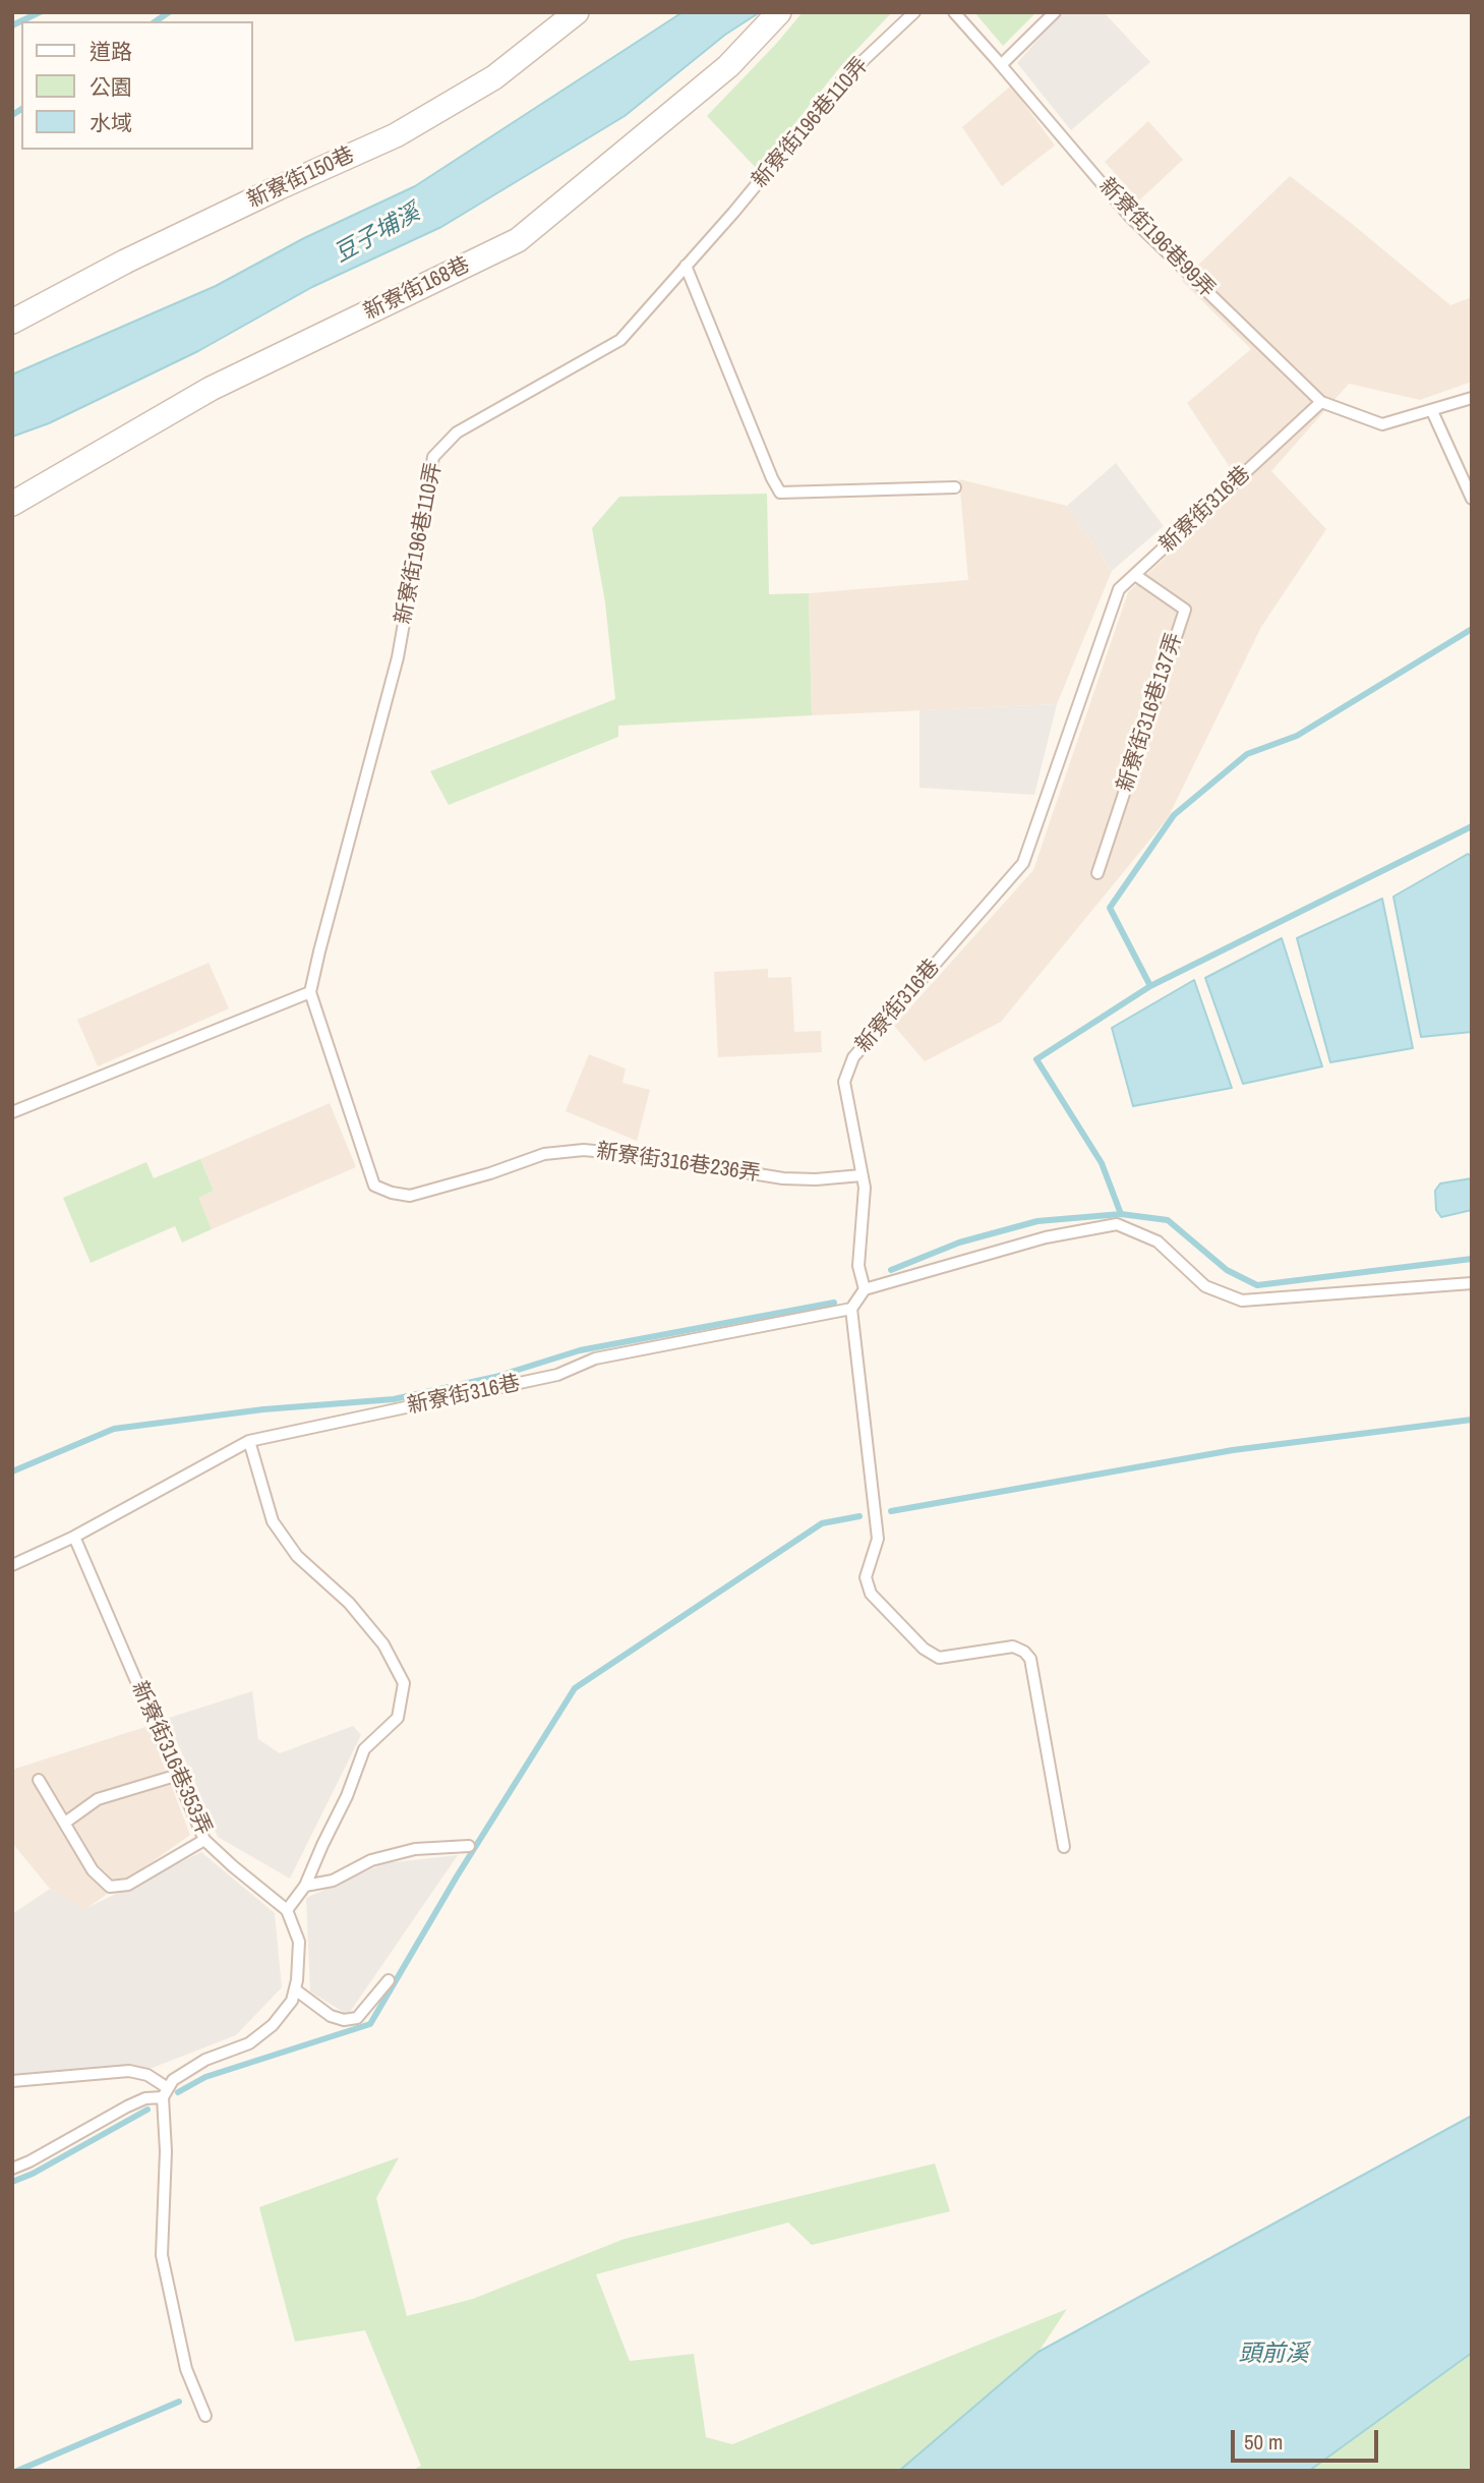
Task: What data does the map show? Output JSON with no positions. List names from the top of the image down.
{
  "streets": {
    "street": ["新寮街150巷", "新寮街168巷"],
    "lane": [
      "新寮街196巷110弄",
      "新寮街196巷99弄",
      "新寮街316巷",
      "新寮街316巷137弄",
      "新寮街316巷236弄",
      "新寮街316巷353弄"
    ]
  },
  "crossings": [
    ["新寮街196巷110弄", "新寮街316巷236弄"],
    ["新寮街196巷99弄", "新寮街316巷"],
    ["新寮街316巷", "新寮街316巷137弄"],
    ["新寮街316巷", "新寮街316巷236弄"],
    ["新寮街316巷", "新寮街316巷353弄"]
  ],
  "water": ["豆子埔溪", "頭前溪"],
  "legend": ["道路", "公園", "水域"],
  "scale_bar": "50 m"
}
